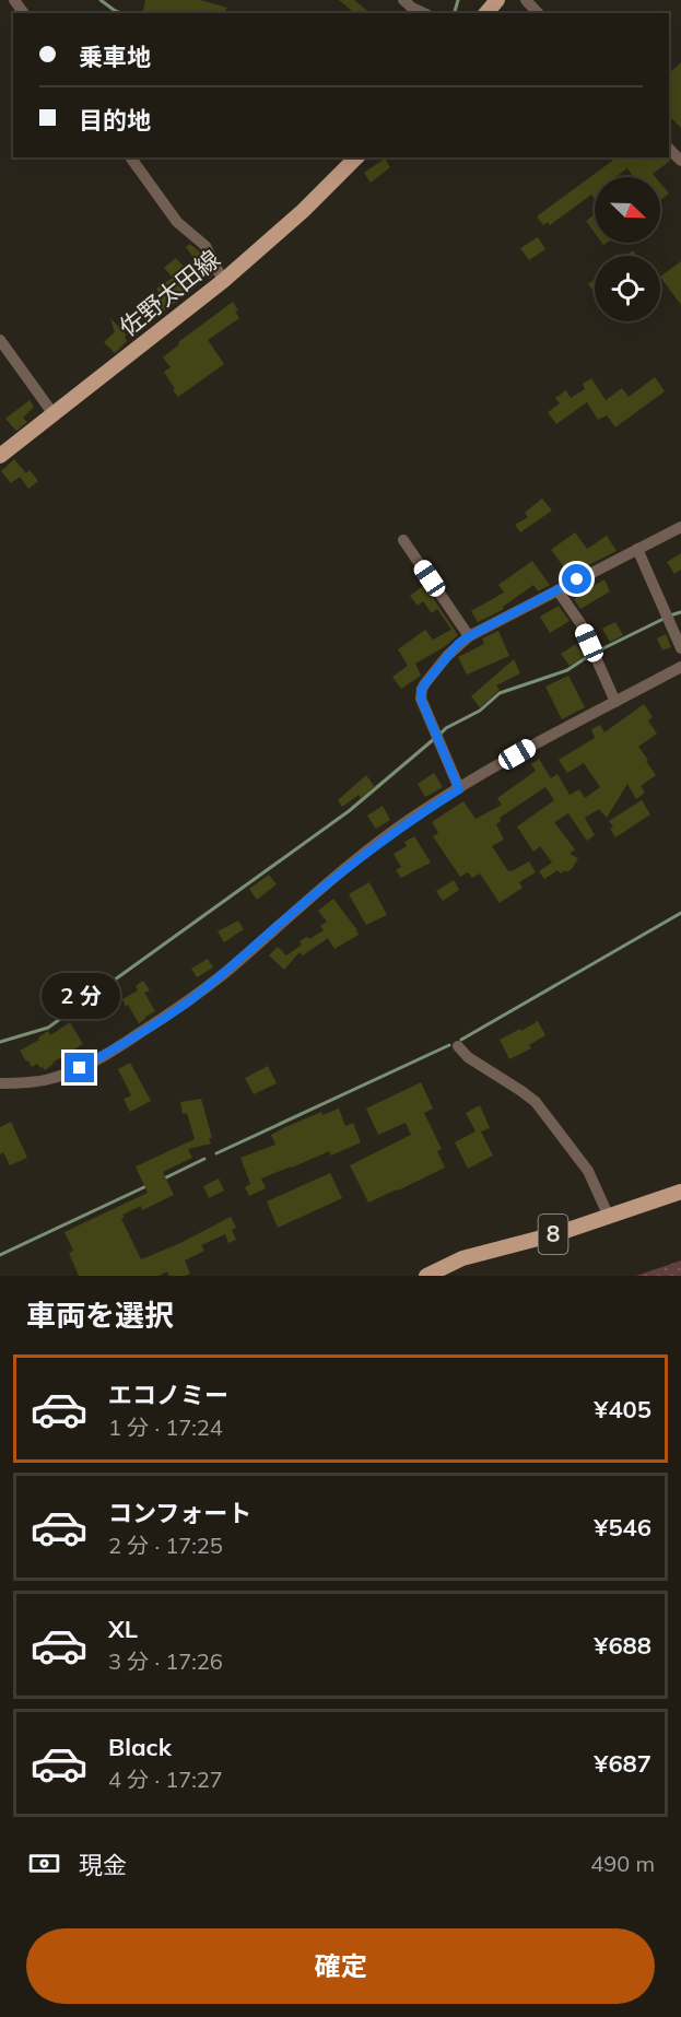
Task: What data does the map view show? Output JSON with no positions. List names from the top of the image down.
{
  "streets": {
    "main road": ["佐野太田線", "8"]
  },
  "north": "bottom right",
  "page": {
    "banner": ["乗車地", "目的地"],
    "bubble": "2 分",
    "heading": "車両を選択",
    "list": [
      {
        "name": "エコノミー",
        "note": "1 分 · 17:24",
        "value": "¥405"
      },
      {
        "name": "コンフォート",
        "note": "2 分 · 17:25",
        "value": "¥546"
      },
      {
        "name": "XL",
        "note": "3 分 · 17:26",
        "value": "¥688"
      },
      {
        "name": "Black",
        "note": "4 分 · 17:27",
        "value": "¥687"
      }
    ],
    "pay": ["現金", "490 m"],
    "buttons": "確定"
  }
}
